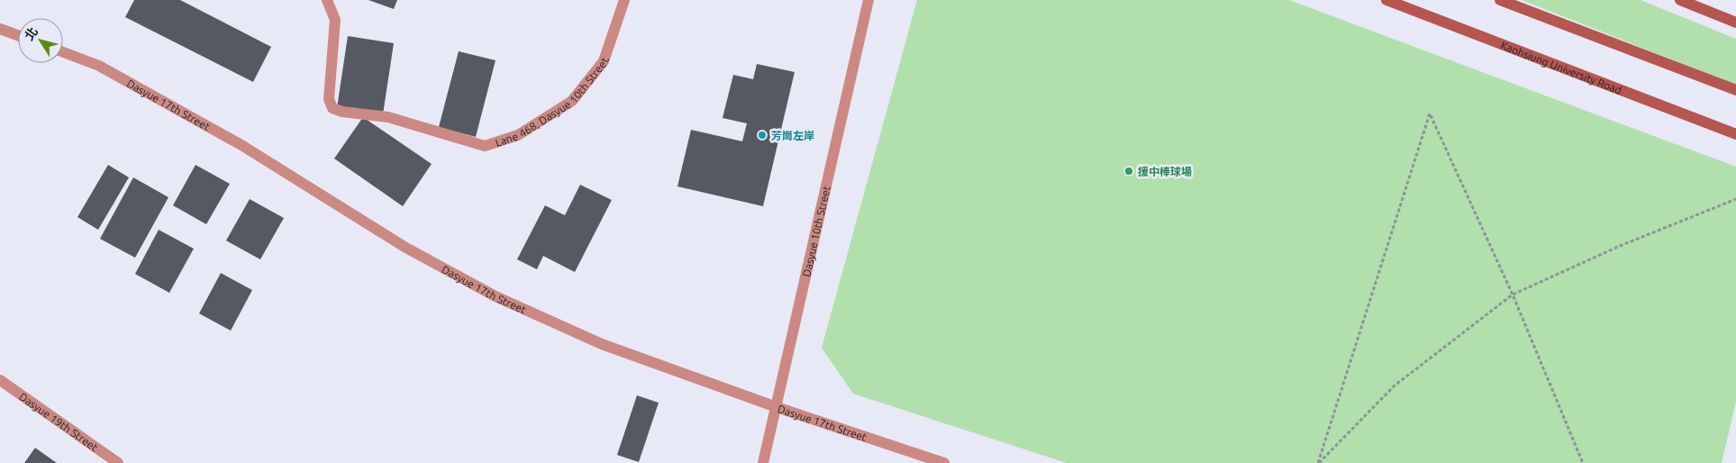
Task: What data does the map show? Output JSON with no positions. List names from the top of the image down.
{
  "streets": {
    "street": [
      "Kaohsiung University Road",
      "Lane 468, Dasyue 10th Street",
      "Dasyue 17th Street",
      "Dasyue 10th Street",
      "Dasyue 19th Street"
    ]
  },
  "crossings": [
    ["Dasyue 17th Street", "Dasyue 10th Street"]
  ],
  "places": ["芳崗左岸", "援中棒球場"],
  "north": "top left"
}
